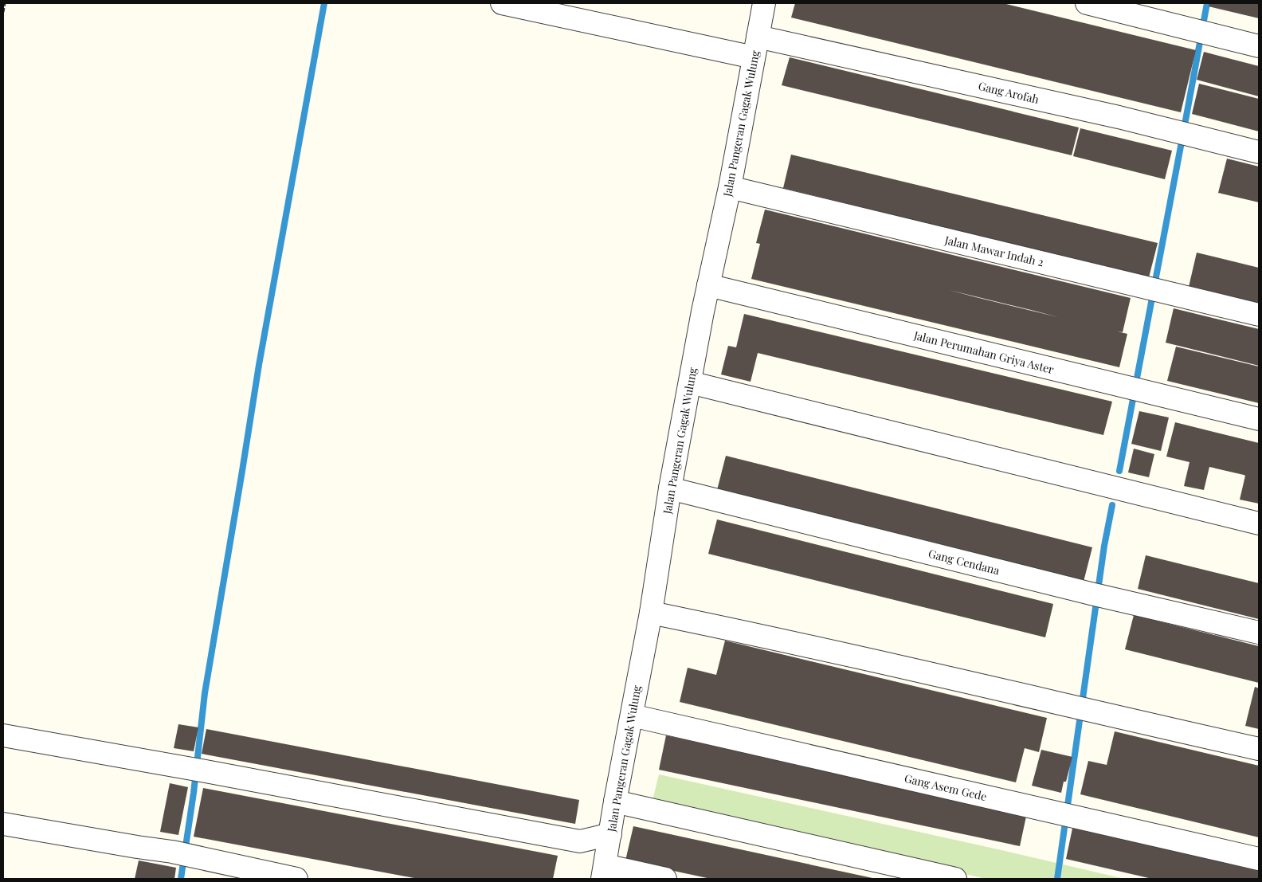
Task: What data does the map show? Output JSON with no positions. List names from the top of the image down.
{
  "streets": {
    "street": [
      "Gang Arofah",
      "Jalan Pangeran Gagak Wulung",
      "Jalan Mawar Indah 2",
      "Jalan Perumahan Griya Aster",
      "Gang Cendana",
      "Gang Asem Gede"
    ]
  },
  "crossings": [
    ["Gang Arofah", "Jalan Pangeran Gagak Wulung"],
    ["Jalan Pangeran Gagak Wulung", "Jalan Mawar Indah 2"],
    ["Jalan Pangeran Gagak Wulung", "Jalan Perumahan Griya Aster"],
    ["Jalan Pangeran Gagak Wulung", "Gang Cendana"],
    ["Jalan Pangeran Gagak Wulung", "Gang Asem Gede"]
  ]
}
